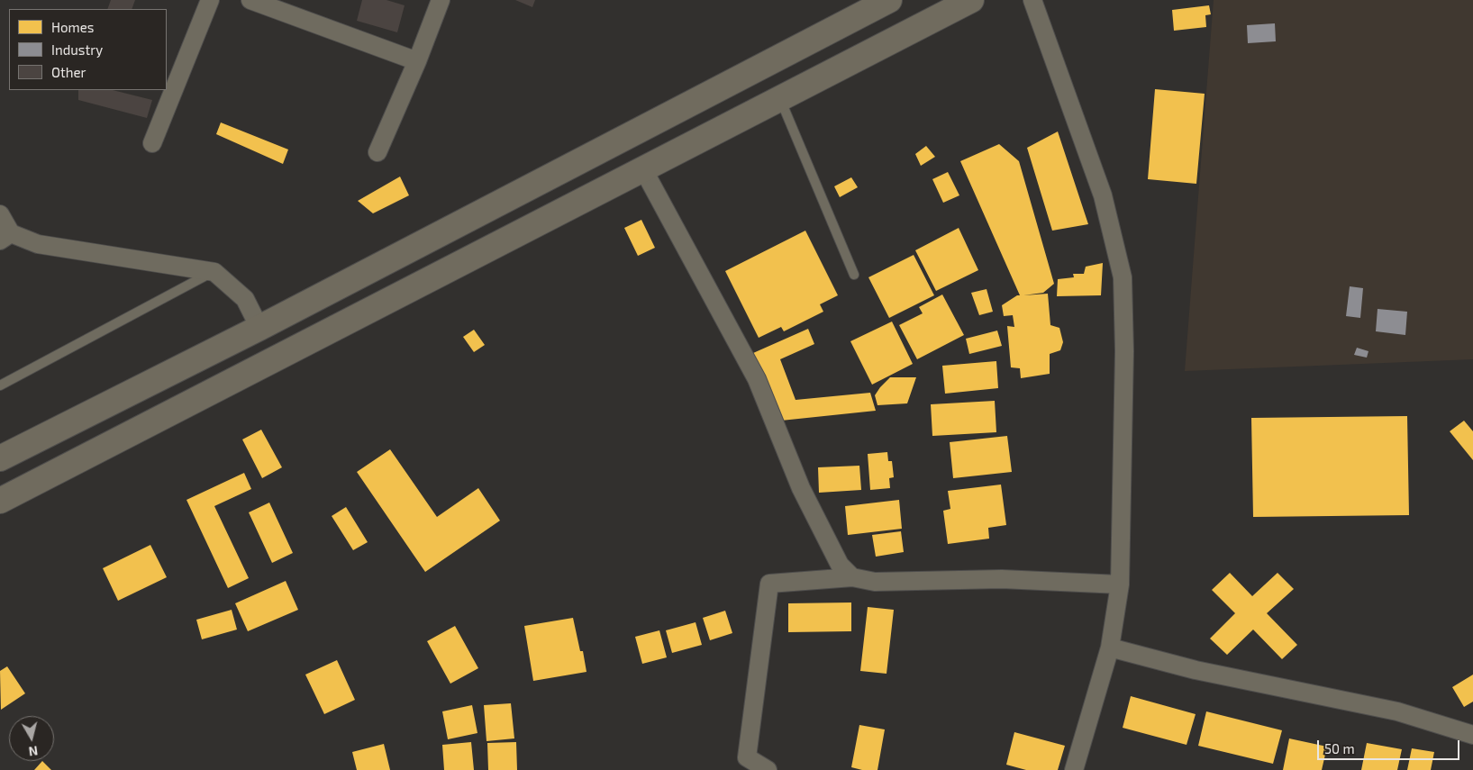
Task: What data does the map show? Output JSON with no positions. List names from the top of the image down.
{
  "legend": ["Homes", "Industry", "Other"],
  "scale_bar": "50 m",
  "north": "bottom"
}
